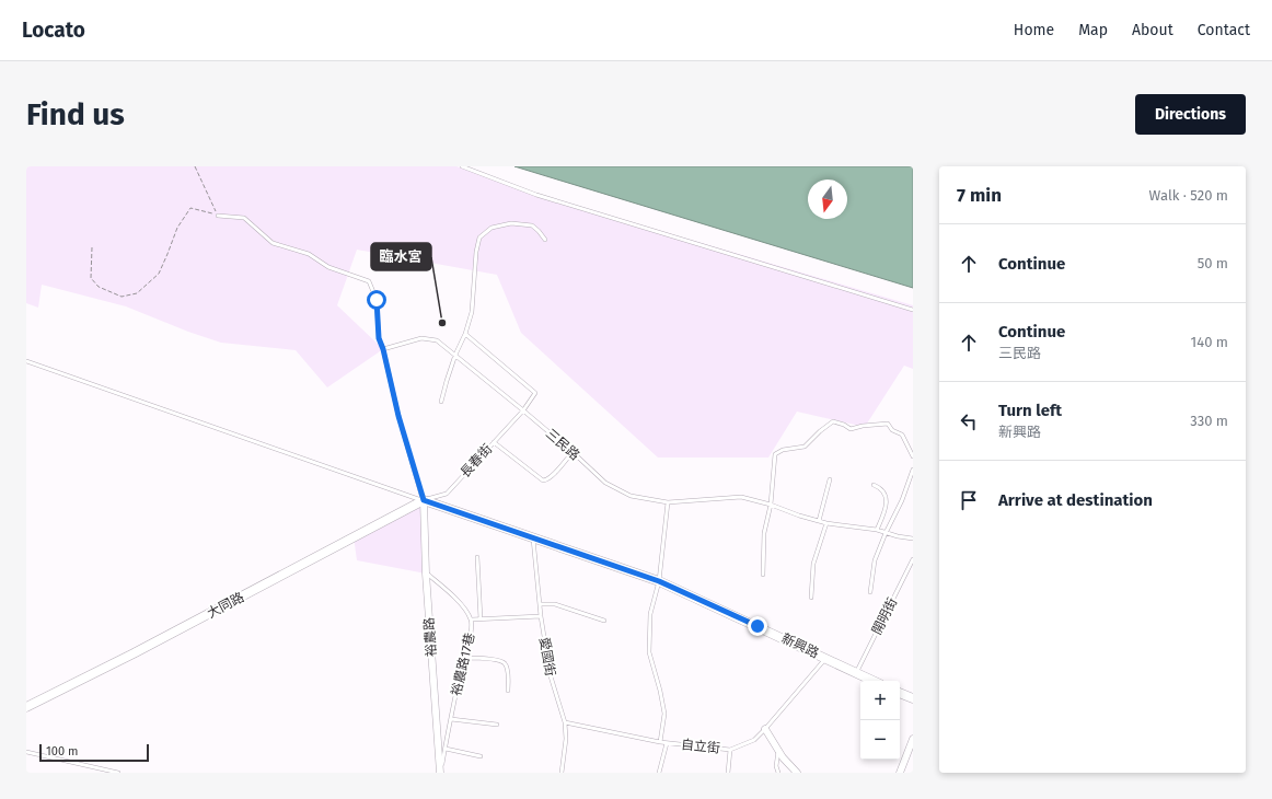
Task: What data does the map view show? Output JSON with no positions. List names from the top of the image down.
{
  "streets": {
    "street": ["大同路", "裕農路", "新興路"],
    "lane": [
      "三民路",
      "長春街",
      "開明街",
      "愛國街",
      "裕農路17巷",
      "自立街"
    ]
  },
  "crossings": [
    ["三民路", "長春街"],
    ["長春街", "大同路"],
    ["長春街", "裕農路"],
    ["長春街", "新興路"],
    ["大同路", "裕農路"],
    ["大同路", "新興路"],
    ["開明街", "新興路"],
    ["裕農路", "新興路"],
    ["裕農路", "裕農路17巷"],
    ["新興路", "愛國街"],
    ["新興路", "自立街"],
    ["愛國街", "自立街"]
  ],
  "places": ["臨水宮"],
  "scale_bar": "100 m",
  "north": "bottom",
  "page": {
    "header": "Locato",
    "nav": [
      "Home",
      "Map",
      "About",
      "Contact"
    ],
    "buttons": "Directions",
    "title": "Find us",
    "heading": ["7 min", "Walk · 520 m"],
    "list": [
      ["Continue", "50 m"],
      ["Continue", "三民路", "140 m"],
      ["Turn left", "新興路", "330 m"],
      "Arrive at destination"
    ],
    "map_buttons": ["+", "−"],
    "scale": "100 m"
  }
}
